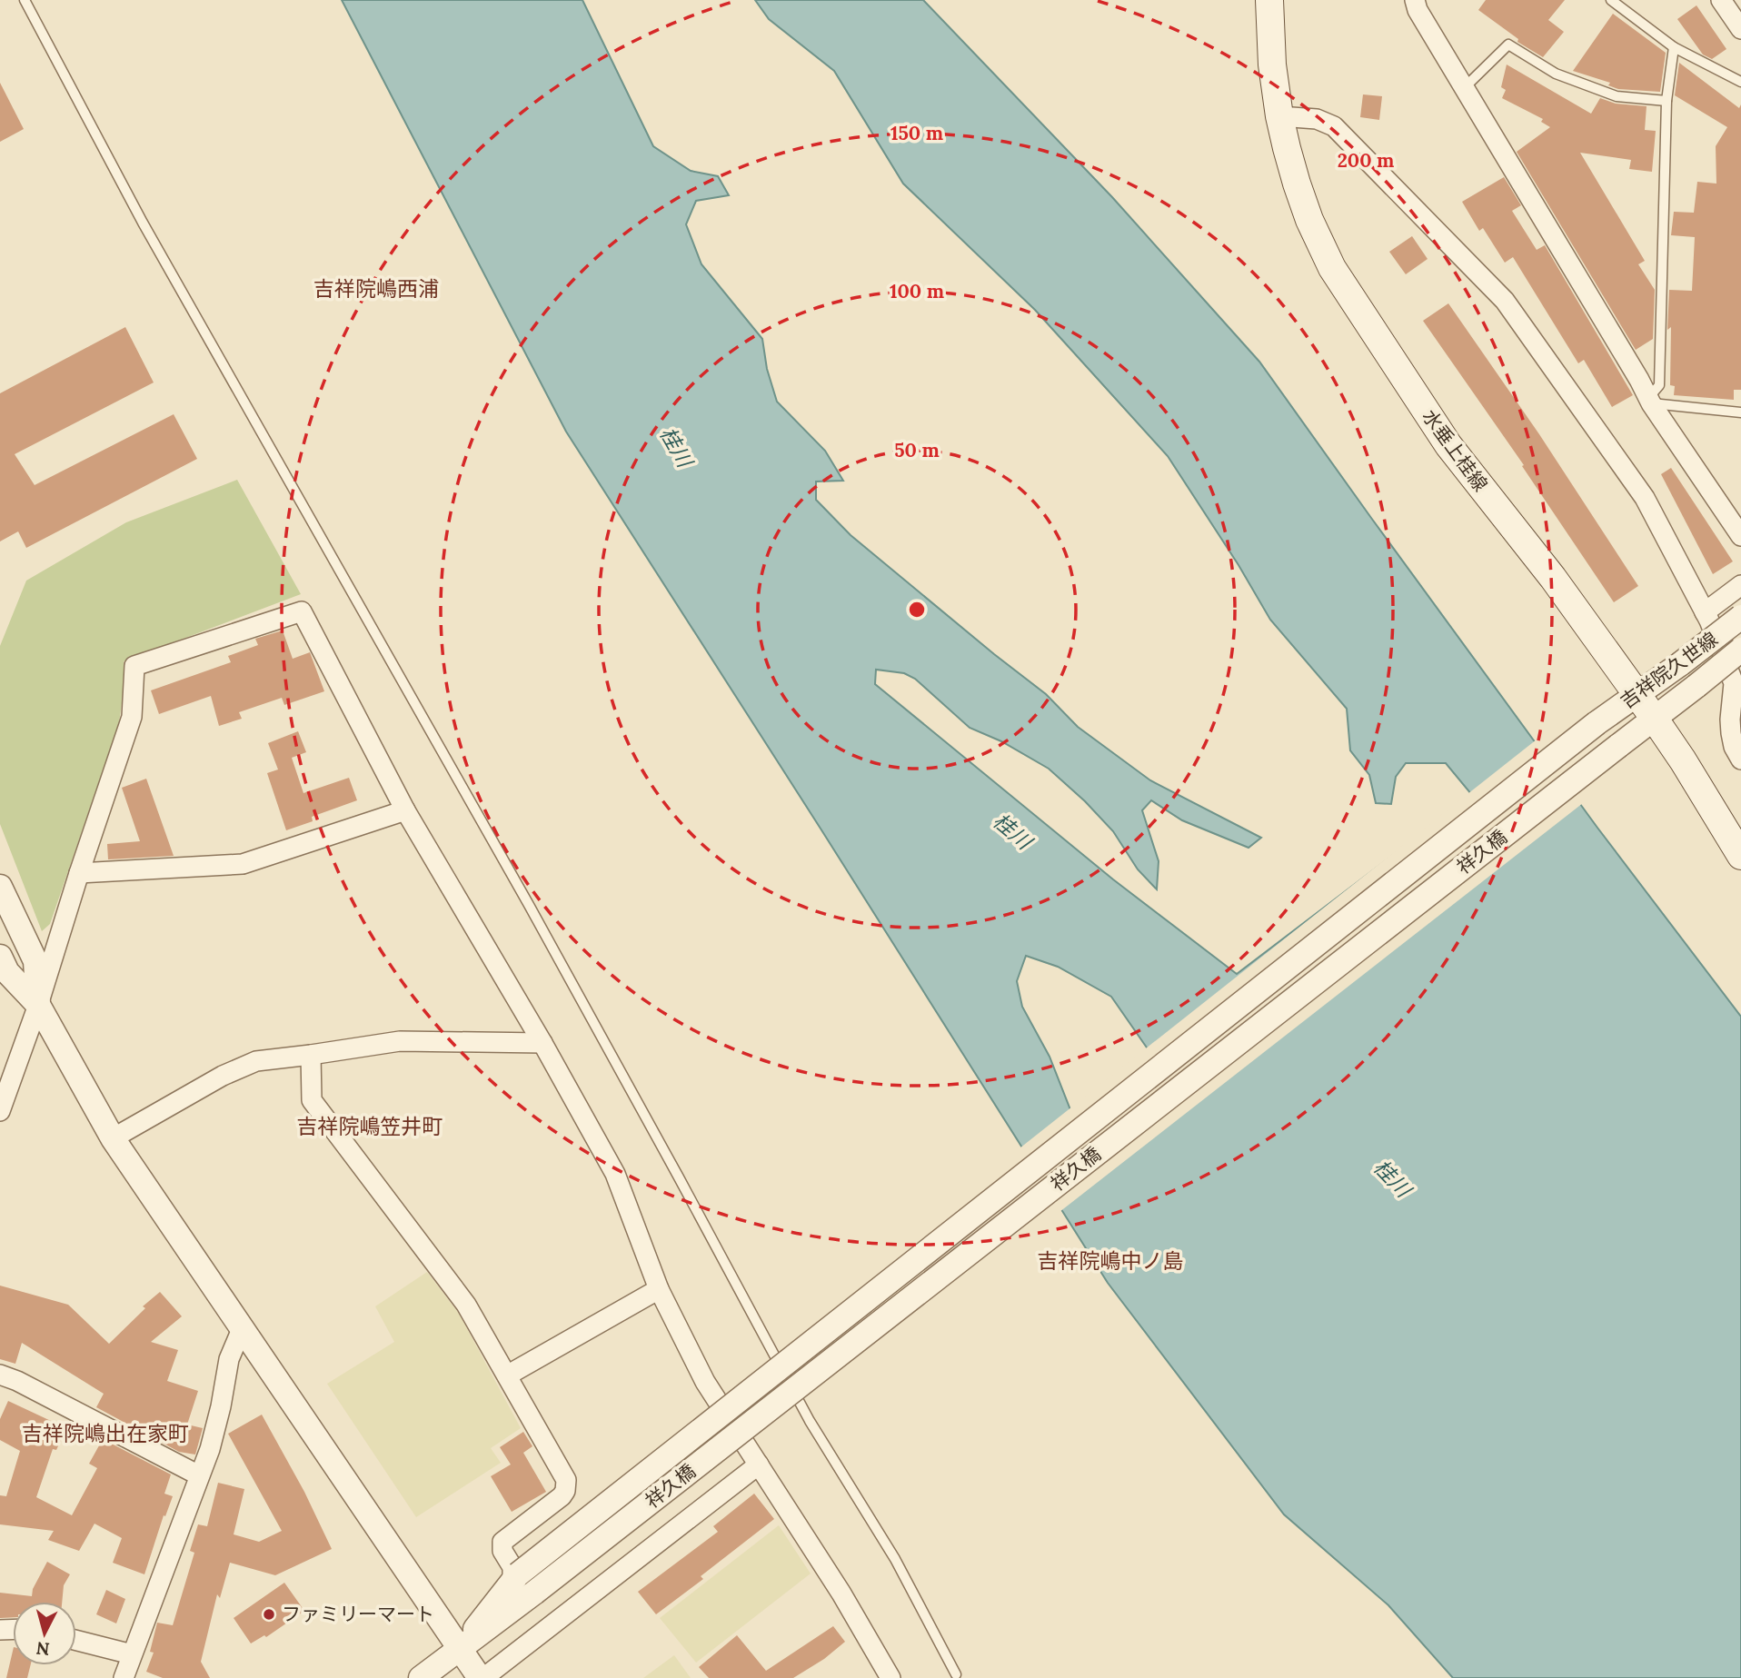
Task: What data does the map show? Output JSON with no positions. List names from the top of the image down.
{
  "streets": {
    "main road": ["水垂上桂線"],
    "street": ["吉祥院久世線", "祥久橋"]
  },
  "crossings": [
    ["水垂上桂線", "吉祥院久世線"],
    ["吉祥院久世線", "祥久橋"]
  ],
  "districts": [
    "吉祥院嶋西浦",
    "吉祥院嶋笠井町",
    "吉祥院嶋中ノ島",
    "吉祥院嶋出在家町"
  ],
  "water": ["桂川"],
  "places": ["ファミリーマート"],
  "north": "bottom",
  "rings": [
    "150 m",
    "200 m",
    "100 m",
    "50 m"
  ]
}
